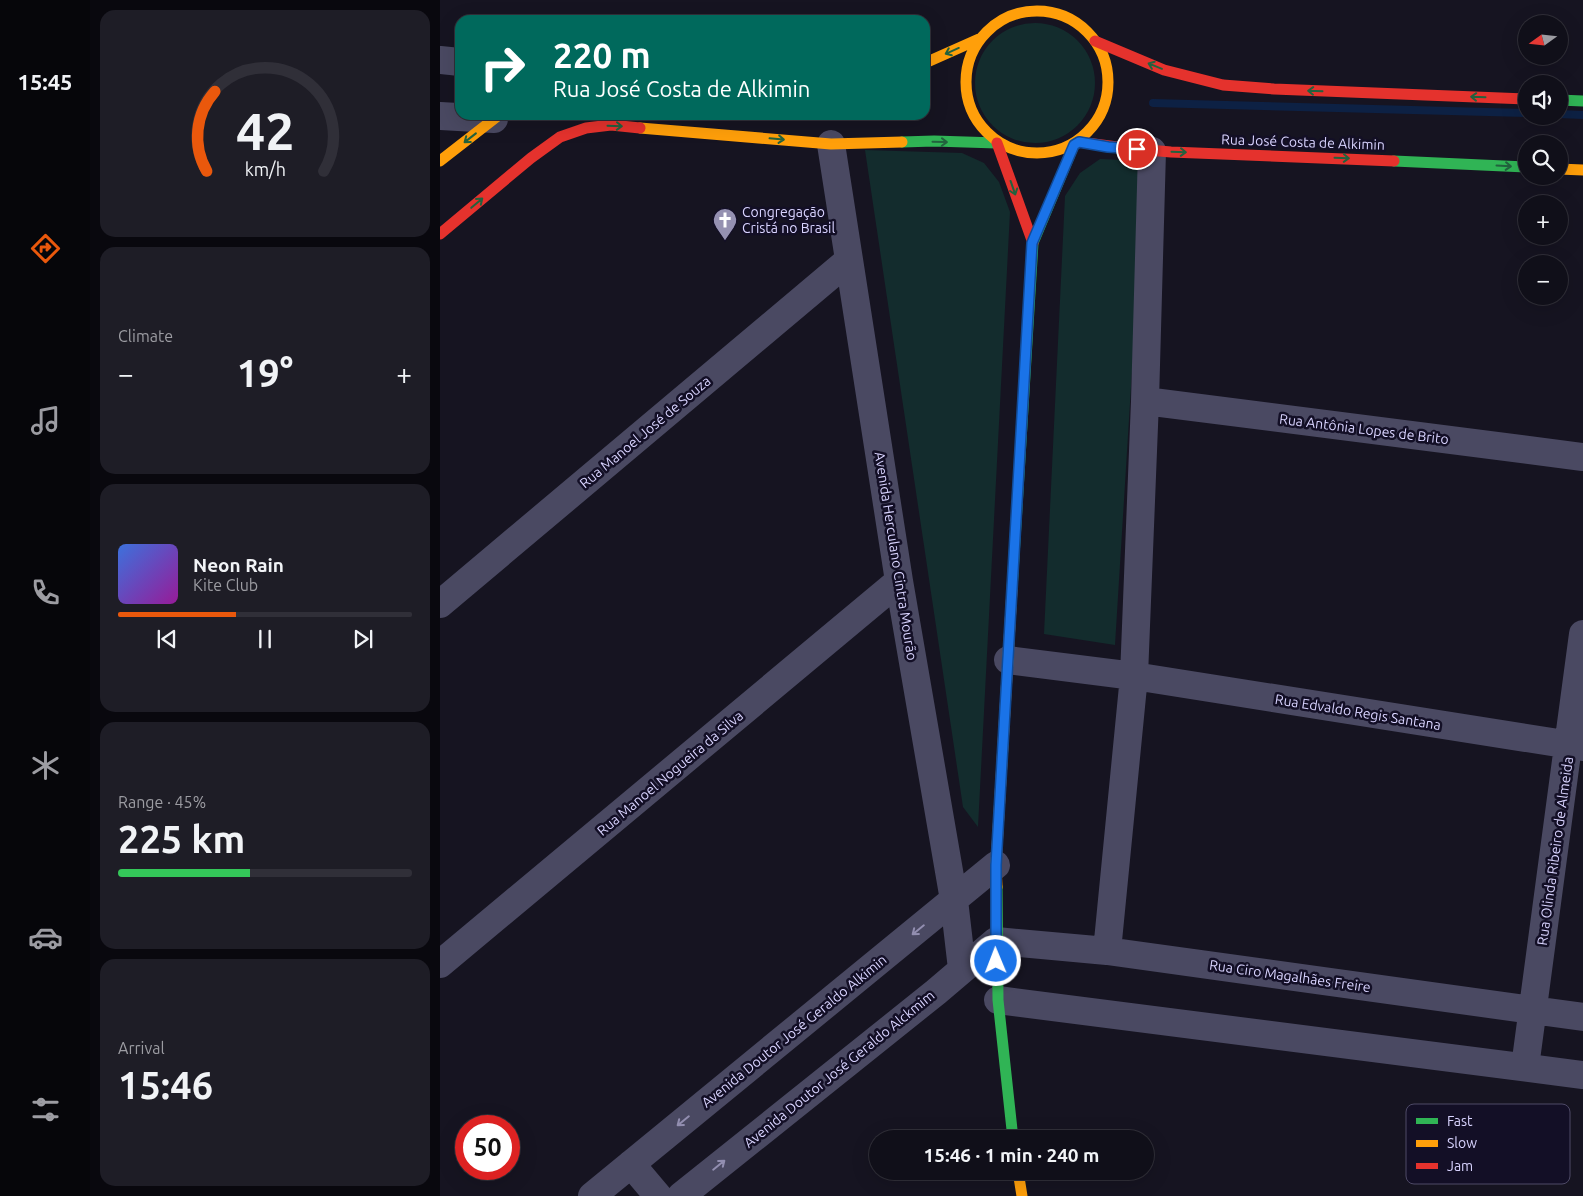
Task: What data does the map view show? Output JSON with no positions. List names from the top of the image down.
{
  "streets": {
    "street": [
      "Rua José Costa de Alkimin",
      "Rua Antônia Lopes de Brito",
      "Rua Manoel José de Souza",
      "Avenida Herculano Cintra Mourão",
      "Rua Edvaldo Regis Santana",
      "Rua Manoel Nogueira da Silva",
      "Rua Olinda Ribeiro de Almeida",
      "Rua Ciro Magalhães Freire",
      "Avenida Doutor José Geraldo Alkimin",
      "Avenida Doutor José Geraldo Alckmim"
    ]
  },
  "crossings": [
    ["Rua Manoel José de Souza", "Avenida Herculano Cintra Mourão"],
    ["Avenida Herculano Cintra Mourão", "Rua Manoel Nogueira da Silva"],
    ["Avenida Herculano Cintra Mourão", "Avenida Doutor José Geraldo Alkimin"],
    ["Avenida Herculano Cintra Mourão", "Avenida Doutor José Geraldo Alckmim"],
    ["Rua Edvaldo Regis Santana", "Rua Olinda Ribeiro de Almeida"],
    ["Rua Olinda Ribeiro de Almeida", "Rua Ciro Magalhães Freire"],
    ["Rua Ciro Magalhães Freire", "Avenida Doutor José Geraldo Alckmim"]
  ],
  "one_way": ["Avenida Doutor José Geraldo Alkimin", "Avenida Doutor José Geraldo Alckmim"],
  "places": {
    "church": ["Congregação Cristá no Brasil"]
  },
  "legend": ["Fast", "Slow", "Jam"],
  "north": "left",
  "page": {
    "tabs": "15:45",
    "map_buttons": ["+", "−"],
    "turn": ["220 m", "Rua José Costa de Alkimin"],
    "tile": [
      "Climate",
      ["Range · 45%", "225 km"],
      ["Arrival", "15:46"]
    ],
    "heat": ["−", "19°", "+"],
    "song": ["Neon Rain", "Kite Club"],
    "limit": "50",
    "trip": "15:46 · 1 min · 240 m",
    "gauge": ["42", "km/h"]
  }
}
